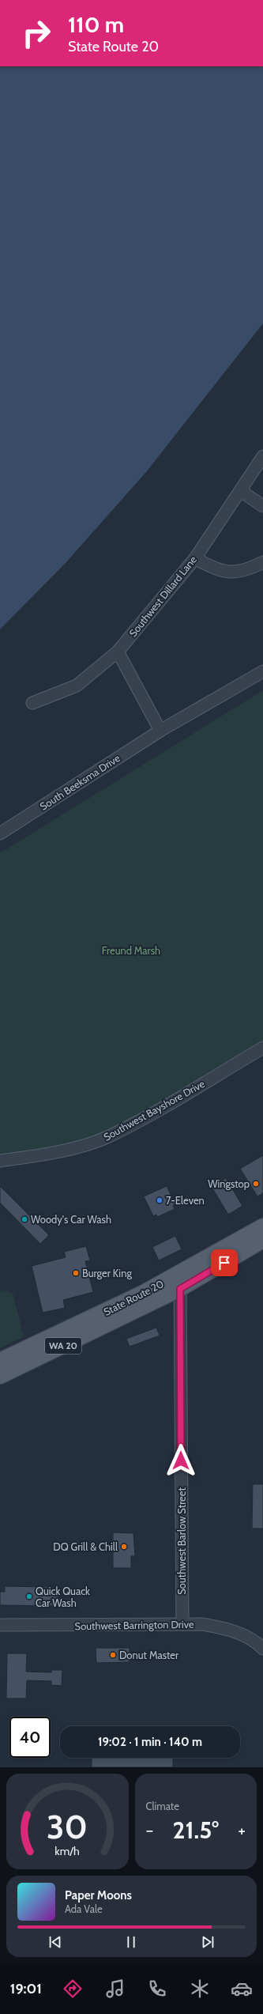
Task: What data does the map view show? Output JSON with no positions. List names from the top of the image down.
{
  "streets": {
    "main road": ["State Route 20", "WA 20"],
    "street": [
      "Southwest Dillard Lane",
      "South Beeksma Drive",
      "Southwest Bayshore Drive",
      "Southwest Barlow Street",
      "Southwest Barrington Drive"
    ]
  },
  "crossings": [
    ["State Route 20", "WA 20"],
    ["State Route 20", "Southwest Barlow Street"],
    ["WA 20", "Southwest Barlow Street"],
    ["Southwest Barlow Street", "Southwest Barrington Drive"]
  ],
  "parks": ["Freund Marsh"],
  "places": [
    "Wingstop",
    "7-Eleven",
    "Woody's Car Wash",
    "Burger King",
    "DQ Grill & Chill",
    "Quick Quack Car Wash",
    "Donut Master"
  ],
  "page": {
    "turn": ["110 m", "State Route 20"],
    "limit": "40",
    "trip": "19:02 · 1 min · 140 m",
    "tile": "Climate",
    "heat": ["−", "21.5°", "+"],
    "song": ["Paper Moons", "Ada Vale"],
    "tabs": "19:01",
    "gauge": ["30", "km/h"]
  }
}
